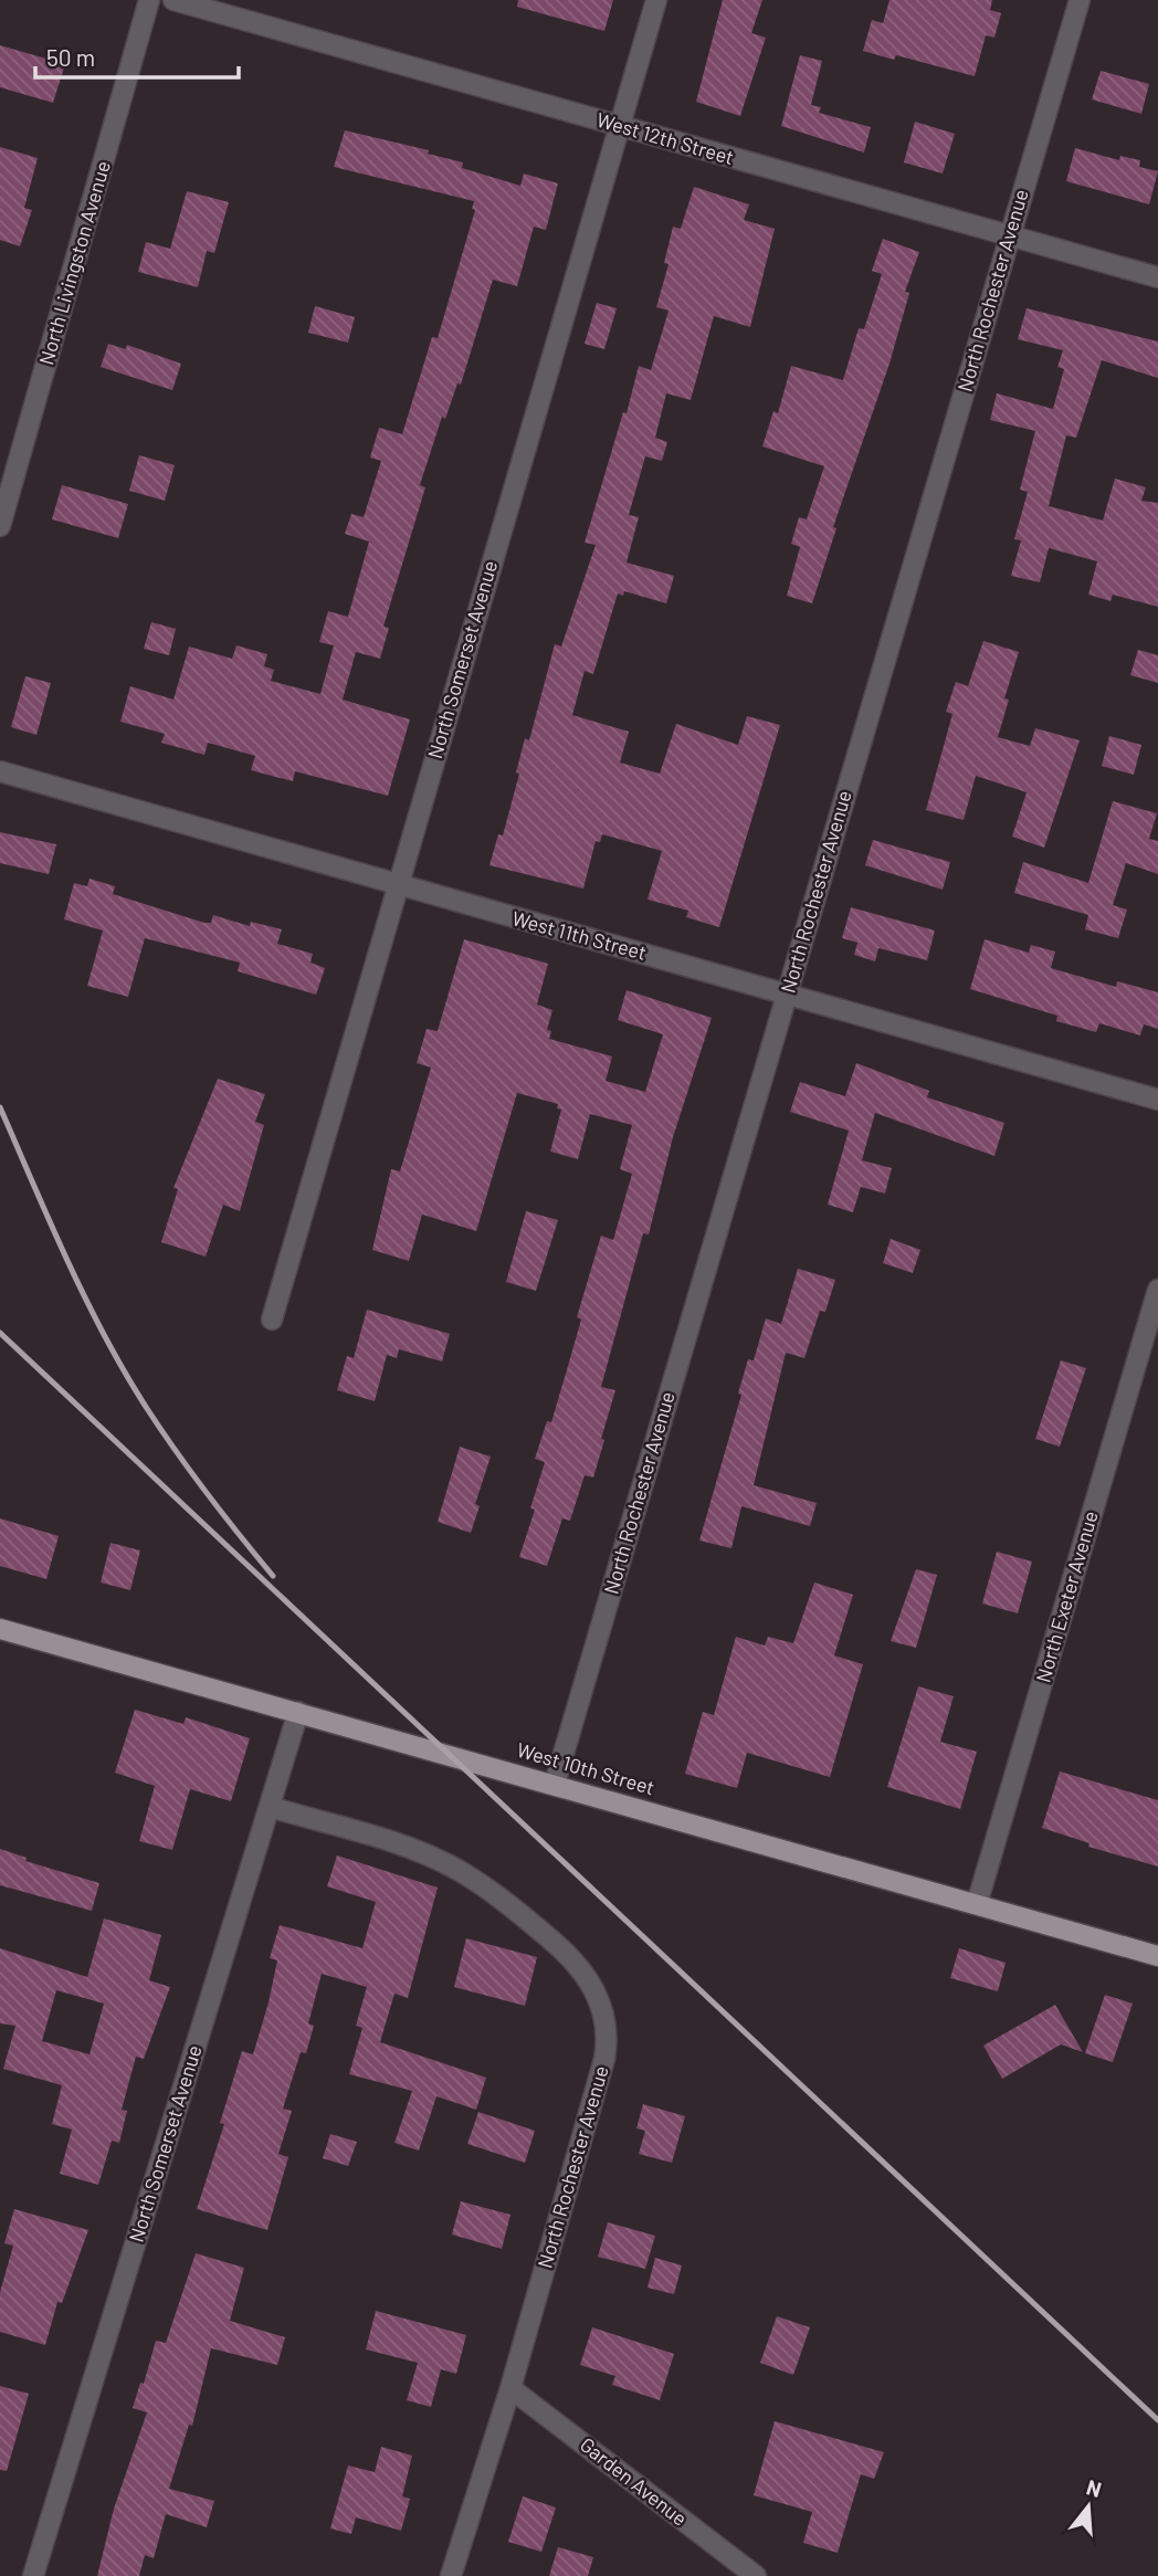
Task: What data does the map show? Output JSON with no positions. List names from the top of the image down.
{
  "streets": {
    "main road": ["West 10th Street"],
    "street": [
      "West 12th Street",
      "North Livingston Avenue",
      "North Rochester Avenue",
      "North Somerset Avenue",
      "West 11th Street",
      "North Exeter Avenue",
      "Garden Avenue"
    ]
  },
  "crossings": [
    ["West 12th Street", "North Rochester Avenue"],
    ["West 12th Street", "North Somerset Avenue"],
    ["North Rochester Avenue", "North Somerset Avenue"],
    ["North Rochester Avenue", "West 11th Street"],
    ["North Rochester Avenue", "West 10th Street"],
    ["North Rochester Avenue", "Garden Avenue"],
    ["North Somerset Avenue", "West 11th Street"],
    ["North Somerset Avenue", "West 10th Street"],
    ["North Exeter Avenue", "West 10th Street"]
  ],
  "scale_bar": "50 m",
  "north": "top"
}
